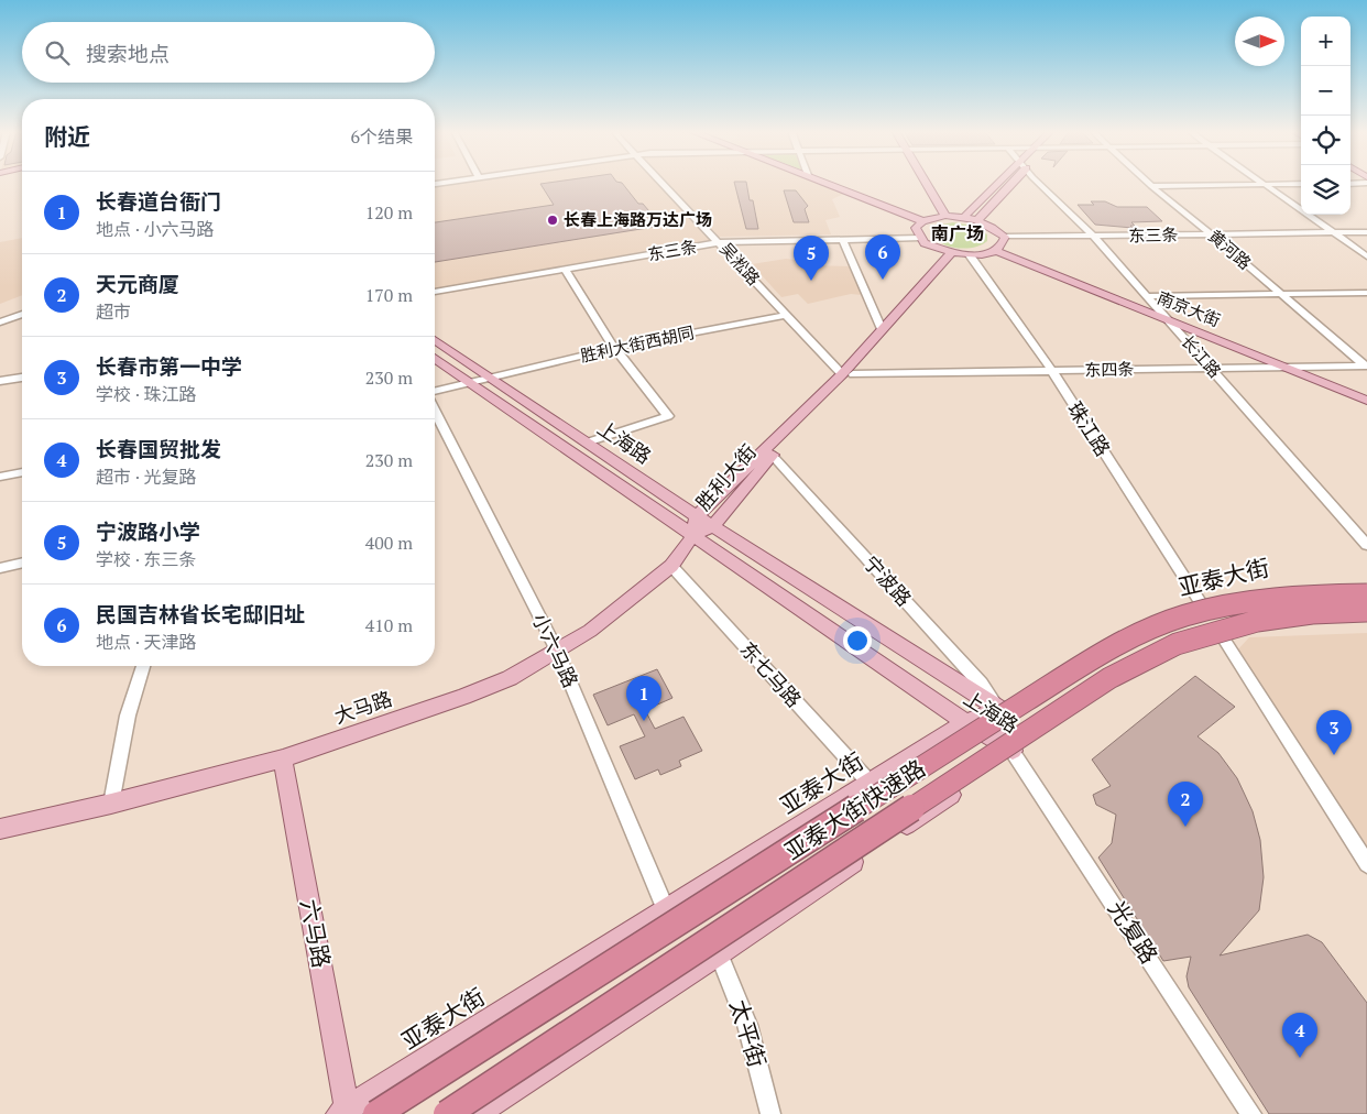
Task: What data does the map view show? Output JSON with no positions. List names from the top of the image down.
{
  "streets": {
    "highway": ["亚泰大街快速路"],
    "main road": [
      "南京大街",
      "上海路",
      "胜利大街",
      "亚泰大街",
      "大马路",
      "六马路"
    ],
    "street": [
      "东三条",
      "黄河路",
      "吴淞路",
      "胜利大街西胡同",
      "长江路",
      "东四条",
      "珠江路",
      "宁波路",
      "小六马路",
      "东七马路",
      "光复路",
      "太平街"
    ]
  },
  "crossings": [
    ["东三条", "黄河路"],
    ["东三条", "吴淞路"],
    ["东三条", "长江路"],
    ["黄河路", "东四条"],
    ["吴淞路", "胜利大街西胡同"],
    ["吴淞路", "东四条"],
    ["吴淞路", "胜利大街"],
    ["南京大街", "长江路"],
    ["南京大街", "东四条"],
    ["胜利大街西胡同", "上海路"],
    ["长江路", "东四条"],
    ["东四条", "珠江路"],
    ["东四条", "胜利大街"],
    ["珠江路", "胜利大街"],
    ["珠江路", "亚泰大街"],
    ["上海路", "胜利大街"],
    ["上海路", "亚泰大街"],
    ["上海路", "宁波路"],
    ["上海路", "大马路"],
    ["上海路", "光复路"],
    ["胜利大街", "宁波路"],
    ["胜利大街", "大马路"],
    ["亚泰大街", "宁波路"],
    ["亚泰大街", "小六马路"],
    ["亚泰大街", "东七马路"],
    ["亚泰大街", "六马路"],
    ["小六马路", "大马路"],
    ["东七马路", "大马路"],
    ["大马路", "六马路"]
  ],
  "districts": ["南广场"],
  "places": ["长春上海路万达广场"],
  "north": "right",
  "page": {
    "map_buttons": ["+", "−"],
    "search": "搜索地点",
    "heading": ["附近", "6个结果"],
    "list": [
      {
        "mark": "1",
        "name": "长春道台衙门",
        "note": "地点 · 小六马路",
        "value": "120 m"
      },
      {
        "mark": "2",
        "name": "天元商厦",
        "note": "超市",
        "value": "170 m"
      },
      {
        "mark": "3",
        "name": "长春市第一中学",
        "note": "学校 · 珠江路",
        "value": "230 m"
      },
      {
        "mark": "4",
        "name": "长春国贸批发",
        "note": "超市 · 光复路",
        "value": "230 m"
      },
      {
        "mark": "5",
        "name": "宁波路小学",
        "note": "学校 · 东三条",
        "value": "400 m"
      },
      {
        "mark": "6",
        "name": "民国吉林省长宅邸旧址",
        "note": "地点 · 天津路",
        "value": "410 m"
      }
    ],
    "pins": [
      "6",
      "5",
      "1",
      "3",
      "2",
      "4"
    ]
  }
}
